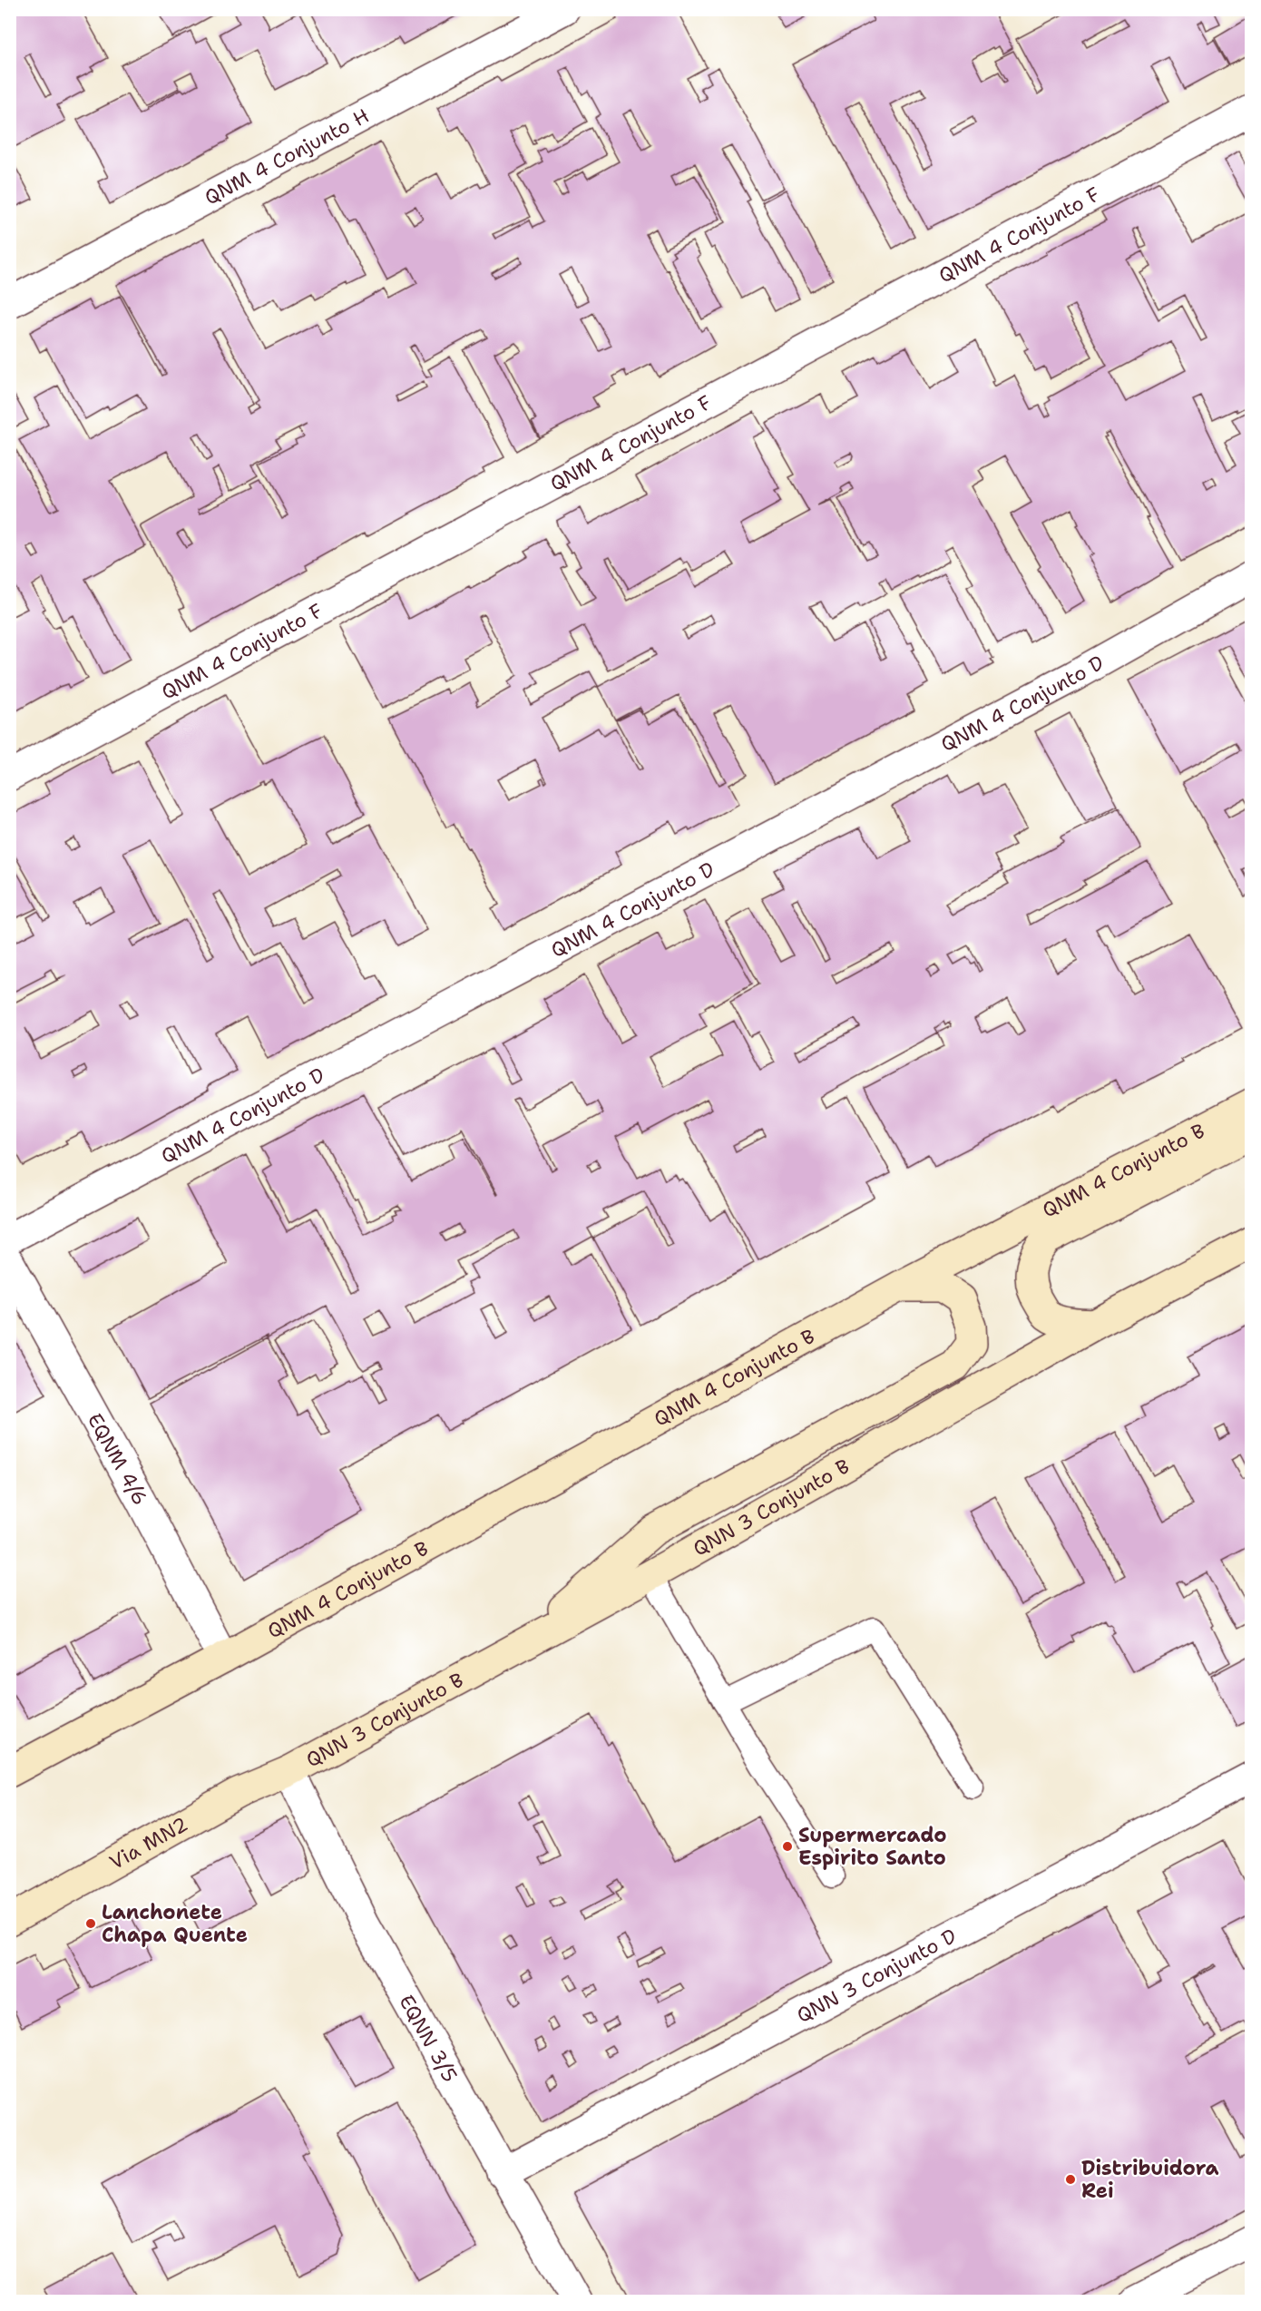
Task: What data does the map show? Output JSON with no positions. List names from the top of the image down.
{
  "streets": {
    "main road": ["QNM 4 Conjunto B", "QNN 3 Conjunto B", "Via MN2"],
    "street": [
      "QNM 4 Conjunto H",
      "QNM 4 Conjunto F",
      "QNM 4 Conjunto D",
      "EQNM 4/6",
      "QNN 3 Conjunto D",
      "EQNN 3/5"
    ]
  },
  "crossings": [
    ["QNM 4 Conjunto B", "EQNM 4/6"],
    ["QNN 3 Conjunto B", "Via MN2"],
    ["QNN 3 Conjunto B", "EQNN 3/5"],
    ["Via MN2", "EQNN 3/5"],
    ["QNN 3 Conjunto D", "EQNN 3/5"]
  ],
  "places": ["Supermercado Espirito Santo", "Lanchonete Chapa Quente", "Distribuidora Rei"]
}
